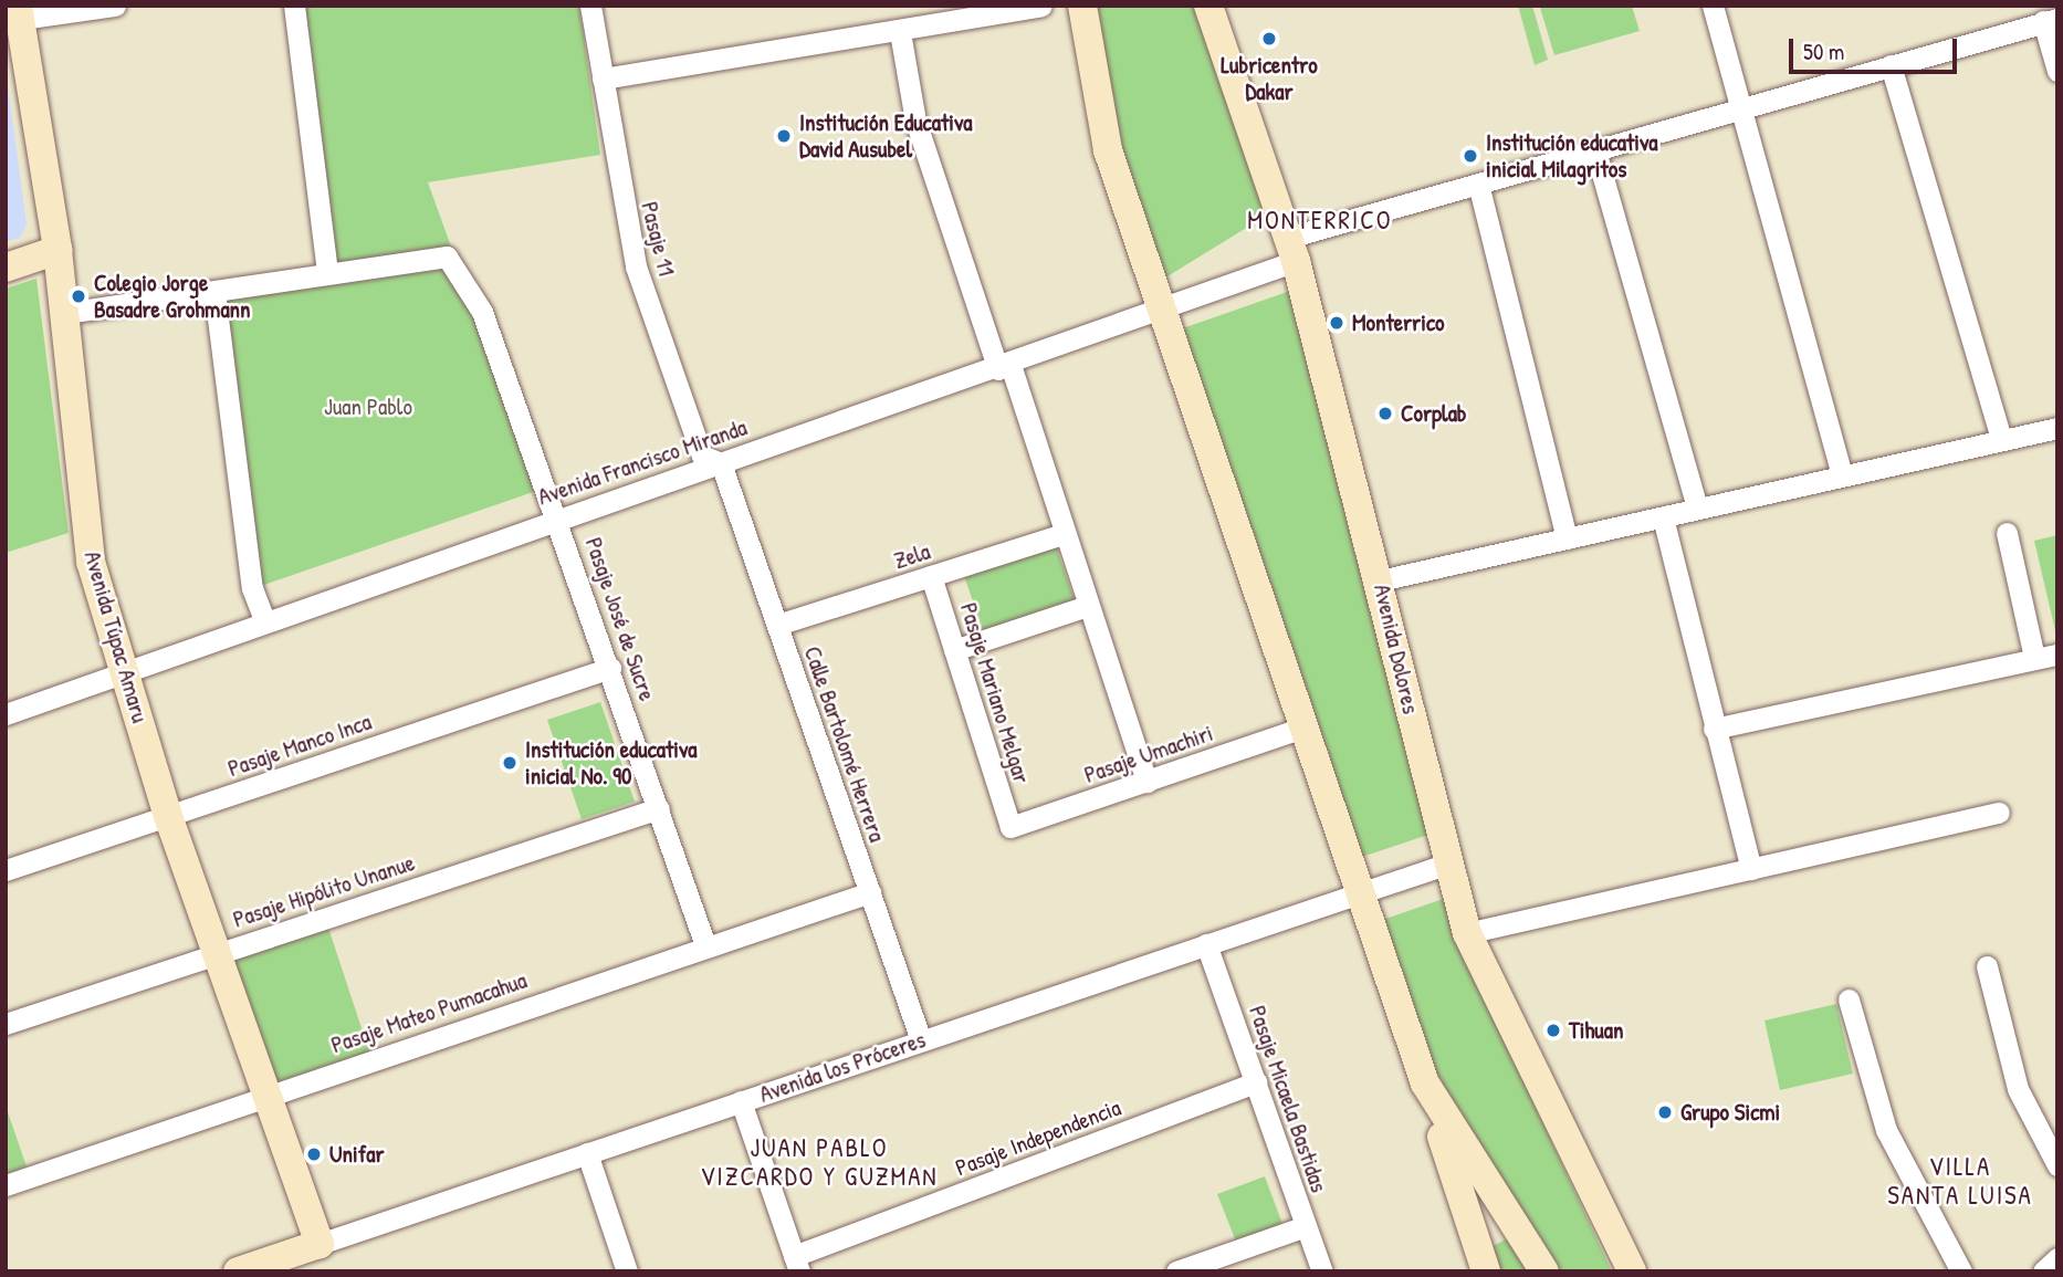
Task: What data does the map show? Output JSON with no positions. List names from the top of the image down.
{
  "streets": {
    "main road": ["Avenida Túpac Amaru", "Avenida Dolores", "Avenida los Próceres"],
    "street": [
      "Pasaje 11",
      "Avenida Francisco Miranda",
      "Zela",
      "Pasaje José de Sucre",
      "Pasaje Mariano Melgar",
      "Calle Bartolomé Herrera",
      "Pasaje Manco Inca",
      "Pasaje Umachiri",
      "Pasaje Hipólito Unanue",
      "Pasaje Mateo Pumacahua",
      "Pasaje Micaela Bastidas",
      "Pasaje Independencia"
    ]
  },
  "crossings": [
    ["Pasaje 11", "Avenida Francisco Miranda"],
    ["Pasaje 11", "Calle Bartolomé Herrera"],
    ["Avenida Francisco Miranda", "Pasaje José de Sucre"],
    ["Avenida Francisco Miranda", "Avenida Túpac Amaru"],
    ["Avenida Francisco Miranda", "Avenida Dolores"],
    ["Avenida Francisco Miranda", "Calle Bartolomé Herrera"],
    ["Zela", "Pasaje Mariano Melgar"],
    ["Zela", "Calle Bartolomé Herrera"],
    ["Pasaje José de Sucre", "Pasaje Manco Inca"],
    ["Pasaje José de Sucre", "Pasaje Hipólito Unanue"],
    ["Pasaje José de Sucre", "Pasaje Mateo Pumacahua"],
    ["Avenida Túpac Amaru", "Pasaje Manco Inca"],
    ["Avenida Túpac Amaru", "Pasaje Hipólito Unanue"],
    ["Avenida Túpac Amaru", "Pasaje Mateo Pumacahua"],
    ["Avenida Túpac Amaru", "Avenida los Próceres"],
    ["Avenida Dolores", "Avenida los Próceres"],
    ["Pasaje Mariano Melgar", "Pasaje Umachiri"],
    ["Calle Bartolomé Herrera", "Pasaje Mateo Pumacahua"],
    ["Calle Bartolomé Herrera", "Avenida los Próceres"],
    ["Avenida los Próceres", "Pasaje Micaela Bastidas"],
    ["Pasaje Micaela Bastidas", "Pasaje Independencia"]
  ],
  "districts": ["MONTERRICO", "JUAN PABLO VIZCARDO Y GUZMAN", "VILLA SANTA LUISA"],
  "parks": ["Juan Pablo"],
  "places": [
    "Lubricentro Dakar",
    "Institución Educativa David Ausubel",
    "Institución educativa inicial Milagritos",
    "Colegio Jorge Basadre Grohmann",
    "Monterrico",
    "Corplab",
    "Institución educativa inicial No. 90",
    "Tihuan",
    "Grupo Sicmi",
    "Unifar"
  ],
  "scale_bar": "50 m"
}
